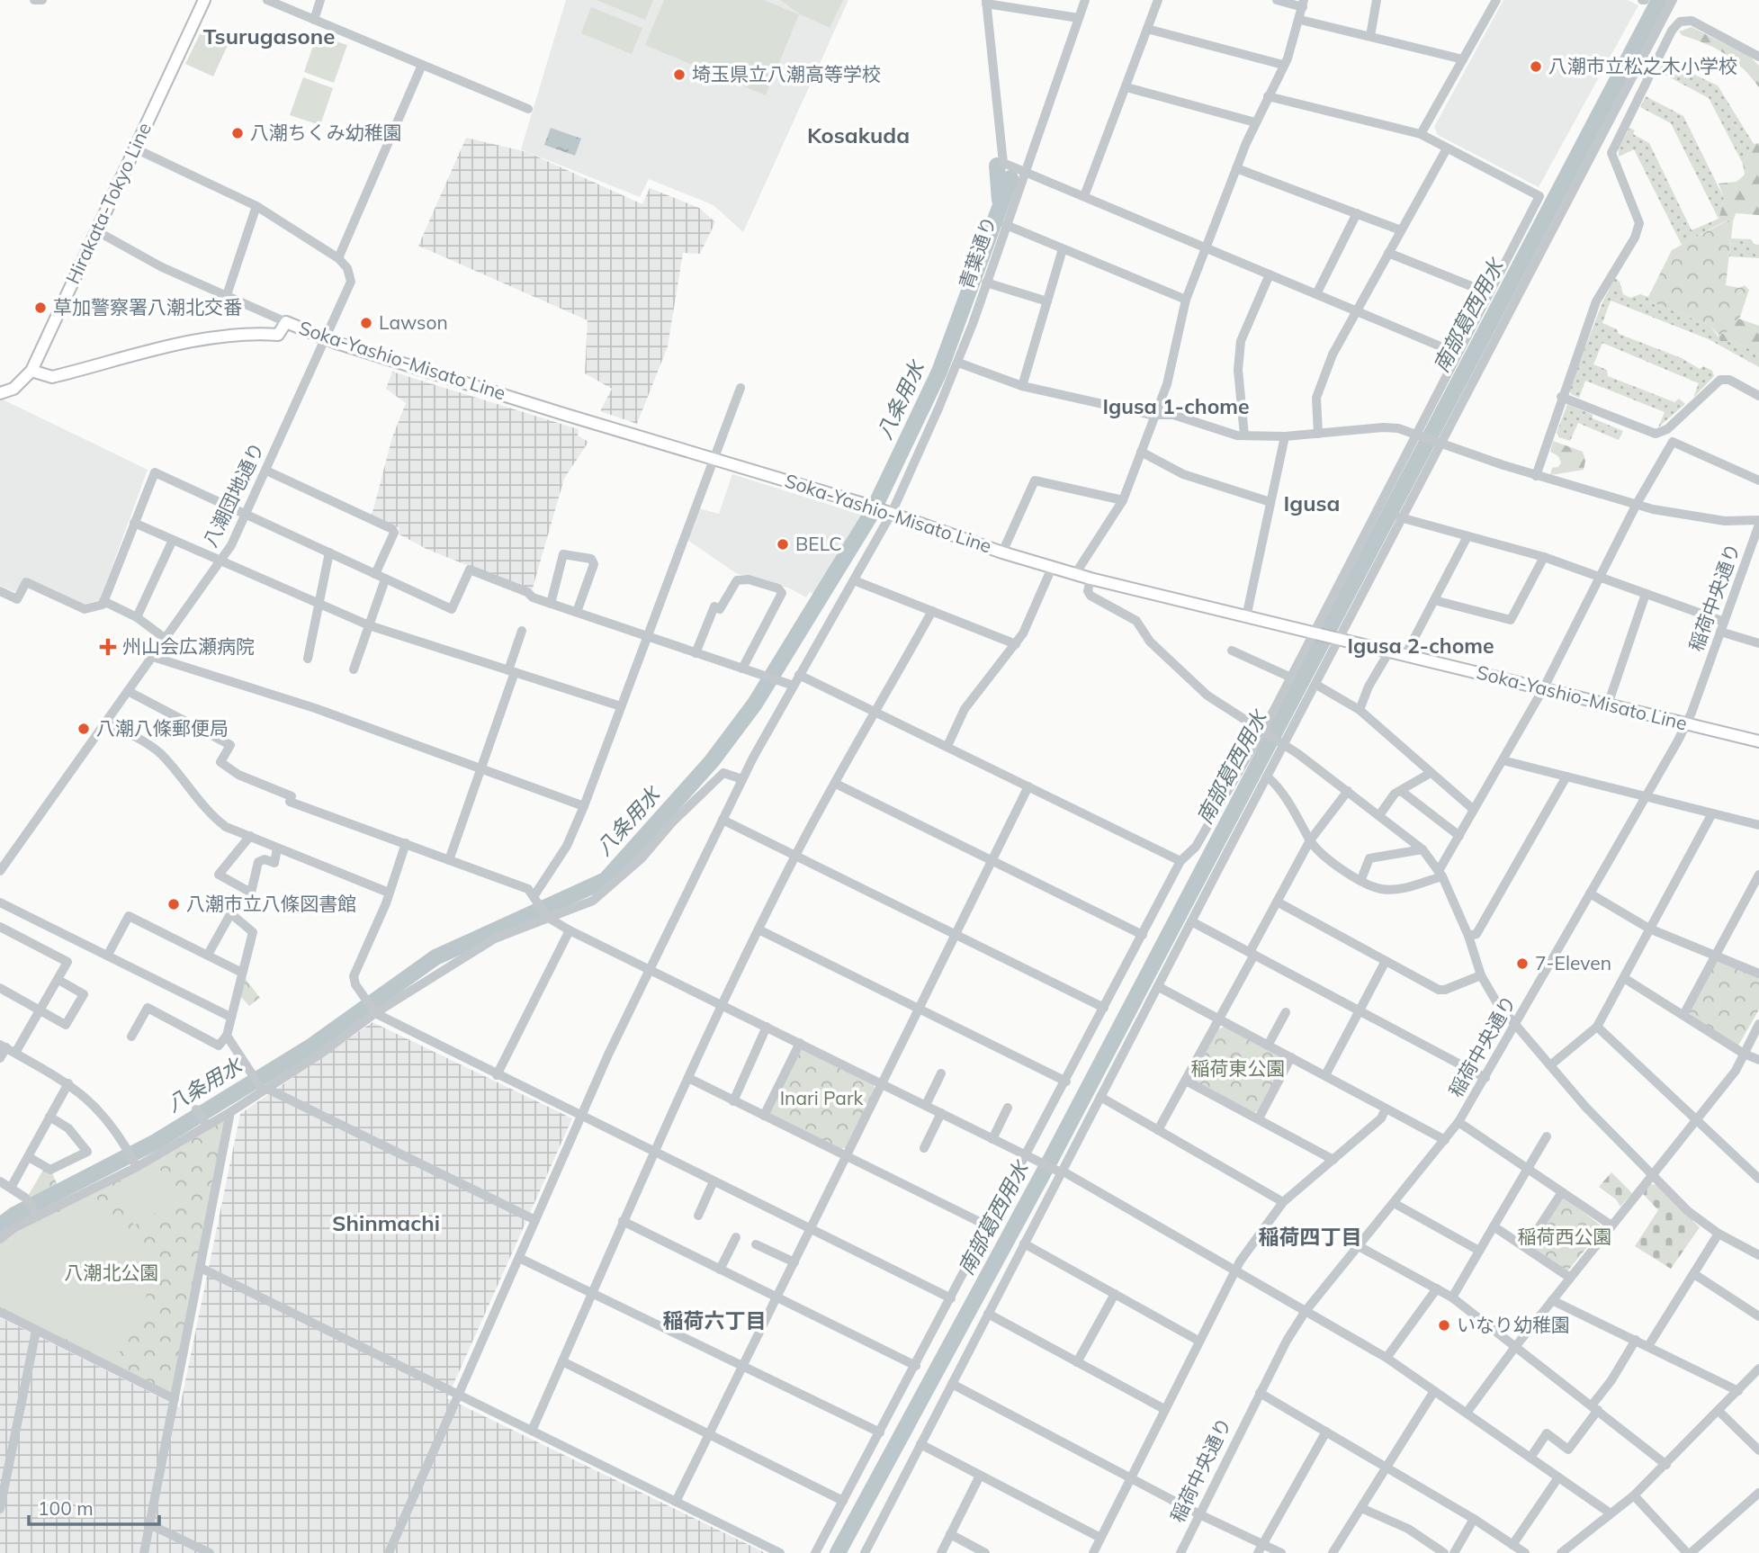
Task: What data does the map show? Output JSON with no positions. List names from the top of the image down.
{
  "streets": {
    "main road": ["Hirakata-Tokyo Line", "Soka-Yashio-Misato Line"],
    "street": ["青葉通り", "八潮団地通り", "稲荷中央通り"]
  },
  "crossings": [
    ["Hirakata-Tokyo Line", "Soka-Yashio-Misato Line"],
    ["青葉通り", "Soka-Yashio-Misato Line"],
    ["Soka-Yashio-Misato Line", "八潮団地通り"],
    ["Soka-Yashio-Misato Line", "稲荷中央通り"]
  ],
  "districts": [
    "Tsurugasone",
    "Kosakuda",
    "Igusa 1-chome",
    "Igusa",
    "Igusa 2-chome",
    "Shinmachi",
    "稲荷四丁目",
    "稲荷六丁目"
  ],
  "water": ["南部葛西用水", "八条用水"],
  "parks": [
    "稲荷東公園",
    "Inari Park",
    "稲荷西公園",
    "八潮北公園"
  ],
  "places": {
    "other": [
      "八潮市立松之木小学校",
      "埼玉県立八潮高等学校",
      "八潮ちくみ幼稚園",
      "草加警察署八潮北交番",
      "Lawson",
      "BELC",
      "八潮八條郵便局",
      "八潮市立八條図書館",
      "7-Eleven",
      "いなり幼稚園"
    ],
    "health": ["州山会広瀬病院"]
  },
  "scale_bar": "100 m"
}
